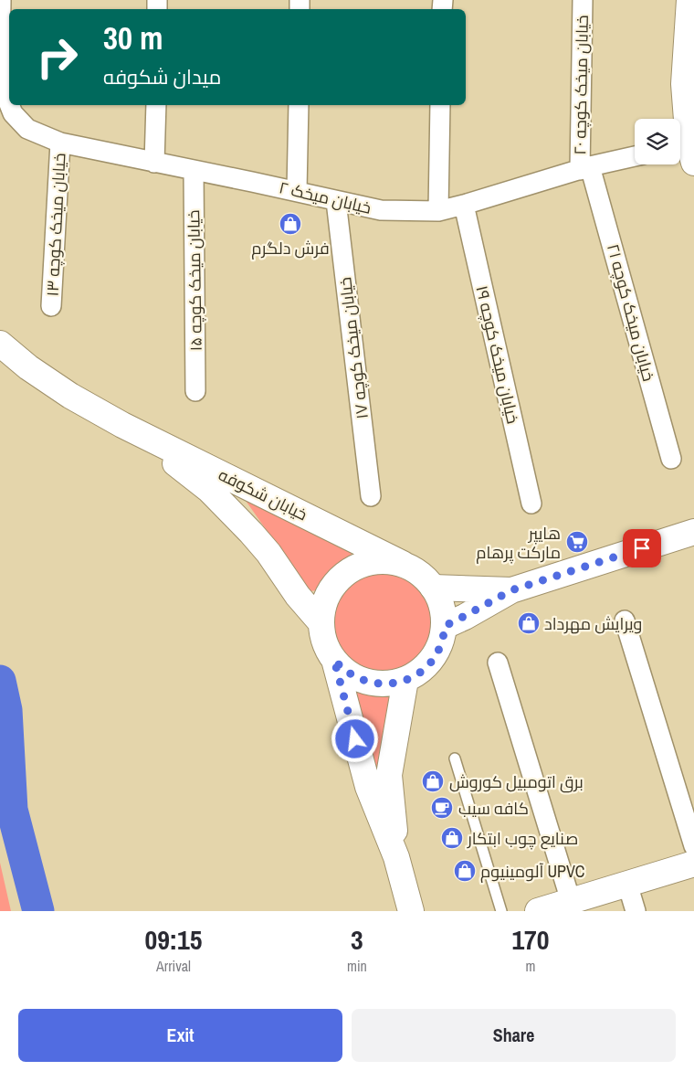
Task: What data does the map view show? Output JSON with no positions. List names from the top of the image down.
{
  "streets": {
    "main road": ["خیابان شکوفه"],
    "street": [
      "خیابان میخک کوچه ۲۰",
      "خیابان میخک ۲",
      "خیابان میخک کوچه ۱۳",
      "خیابان میخک کوچه ۱۵",
      "خیابان میخک کوچه ۲۱",
      "خیابان میخک کوچه ۱۷",
      "خیابان میخک کوچه ۱۹"
    ]
  },
  "crossings": [
    ["خیابان میخک کوچه ۲۰", "خیابان میخک ۲"],
    ["خیابان میخک کوچه ۲۰", "خیابان میخک کوچه ۲۱"],
    ["خیابان میخک ۲", "خیابان میخک کوچه ۱۳"],
    ["خیابان میخک ۲", "خیابان میخک کوچه ۱۵"],
    ["خیابان میخک ۲", "خیابان میخک کوچه ۲۱"],
    ["خیابان میخک ۲", "خیابان میخک کوچه ۱۷"],
    ["خیابان میخک ۲", "خیابان میخک کوچه ۱۹"]
  ],
  "places": {
    "shop": [
      "فرش دلگرم",
      "ویرایش مهرداد",
      "برق اتومبیل کوروش",
      "صنایع چوب ابتکار",
      "آلومینیوم UPVC"
    ],
    "supermarket": ["هایپر مارکت پرهام"],
    "cafe": ["کافه سیب"]
  },
  "page": {
    "turn": ["30 m", "میدان شکوفه"],
    "eta": [
      "09:15",
      "Arrival",
      "3",
      "min",
      "170",
      "m"
    ],
    "buttons": ["Exit", "Share"]
  }
}
